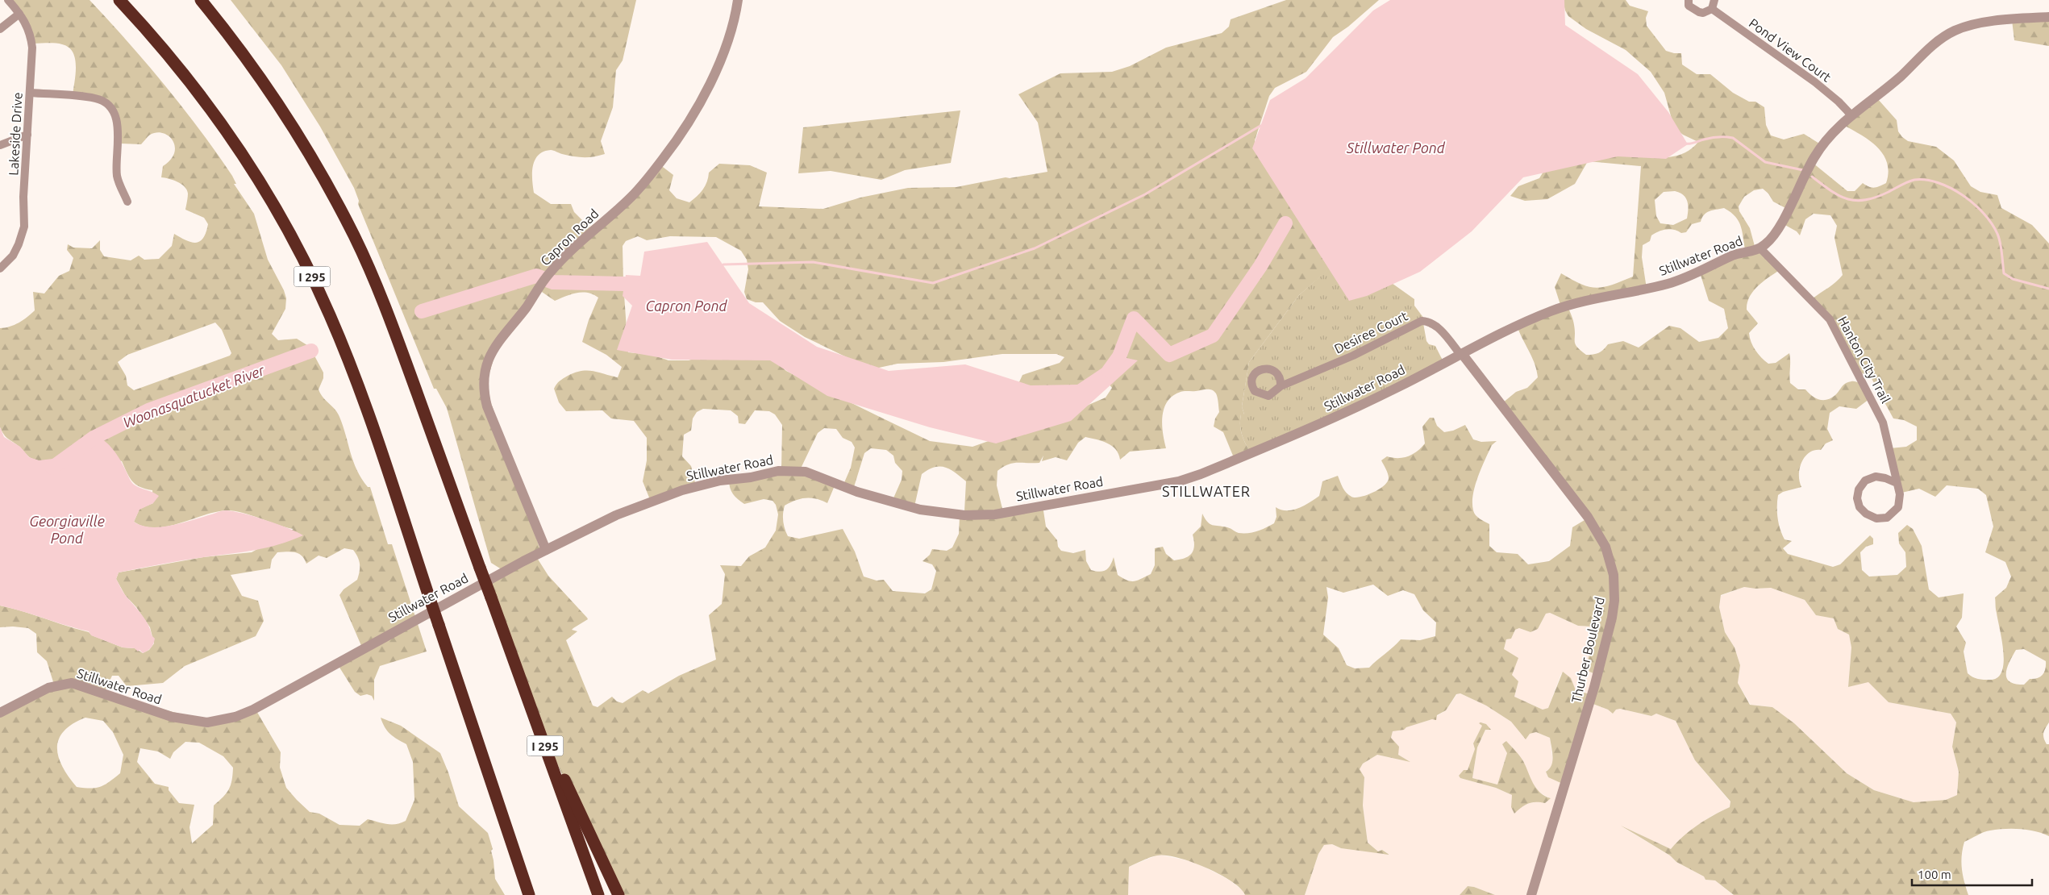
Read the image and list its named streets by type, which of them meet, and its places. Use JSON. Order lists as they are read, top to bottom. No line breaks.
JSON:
{"streets":{"highway":["I 295"],"street":["Pond View Court","Lakeside Drive","Capron Road","Stillwater Road","Desiree Court","Hanton City Trail","Thurber Boulevard"]},"crossings":[["Pond View Court","Stillwater Road"],["Capron Road","Stillwater Road"],["Stillwater Road","Desiree Court"],["Stillwater Road","Hanton City Trail"],["Stillwater Road","Thurber Boulevard"],["Desiree Court","Thurber Boulevard"]],"districts":["STILLWATER"],"water":["Stillwater Pond","Capron Pond","Woonasquatucket River","Georgiaville Pond"],"scale_bar":"100 m"}
